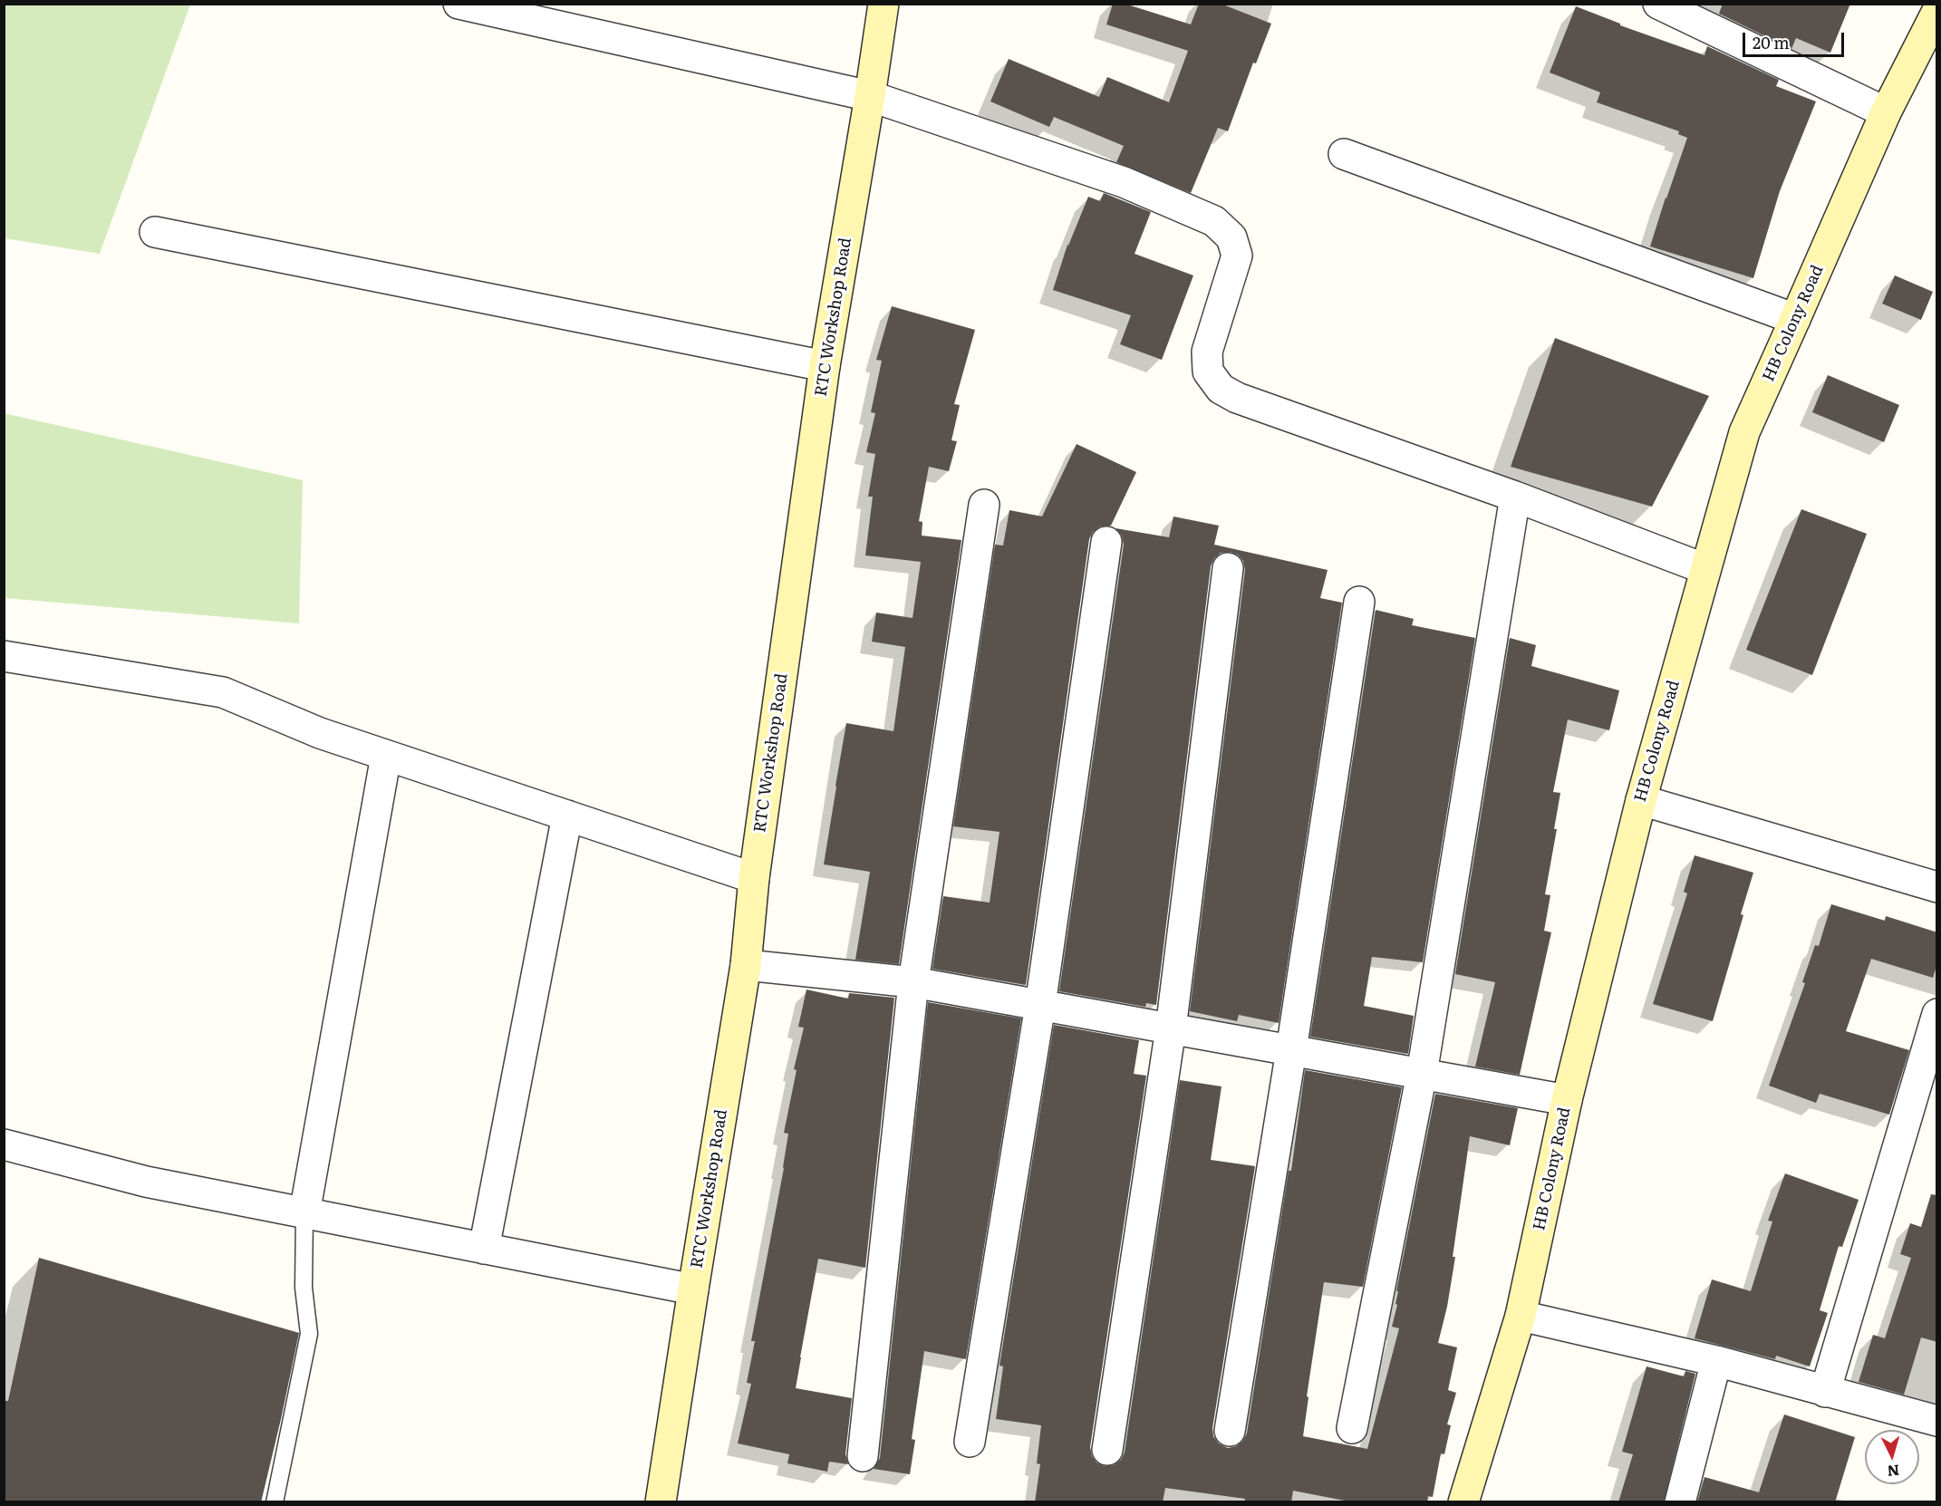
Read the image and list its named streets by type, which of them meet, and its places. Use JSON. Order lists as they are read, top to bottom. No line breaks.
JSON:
{"streets":{"street":["RTC Workshop Road","HB Colony Road"]},"scale_bar":"20 m","north":"bottom"}
